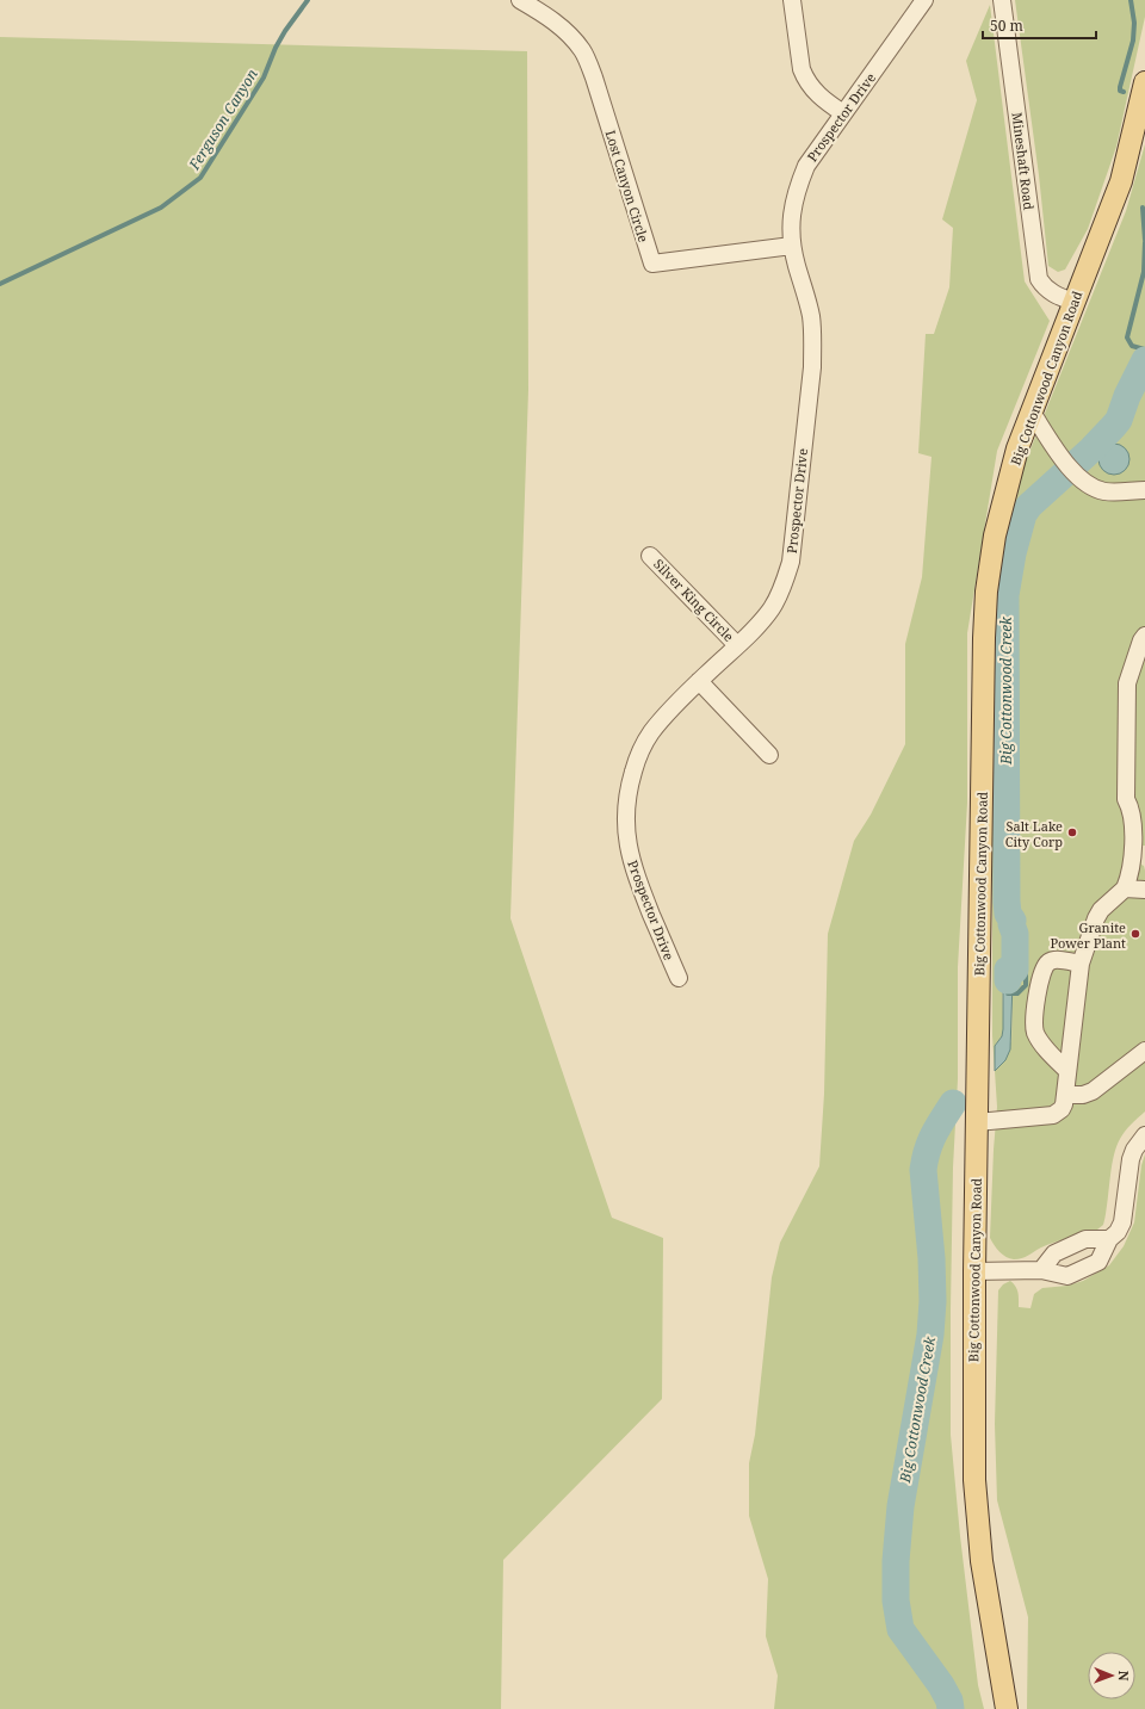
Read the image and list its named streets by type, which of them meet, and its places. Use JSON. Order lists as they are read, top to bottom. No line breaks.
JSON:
{"streets":{"main road":["Big Cottonwood Canyon Road"],"street":["Prospector Drive","Mineshaft Road","Lost Canyon Circle","Silver King Circle"]},"crossings":[["Prospector Drive","Lost Canyon Circle"],["Prospector Drive","Silver King Circle"],["Mineshaft Road","Big Cottonwood Canyon Road"]],"water":["Ferguson Canyon","Big Cottonwood Creek"],"places":["Salt Lake City Corp","Granite Power Plant"],"scale_bar":"50 m","north":"right"}
